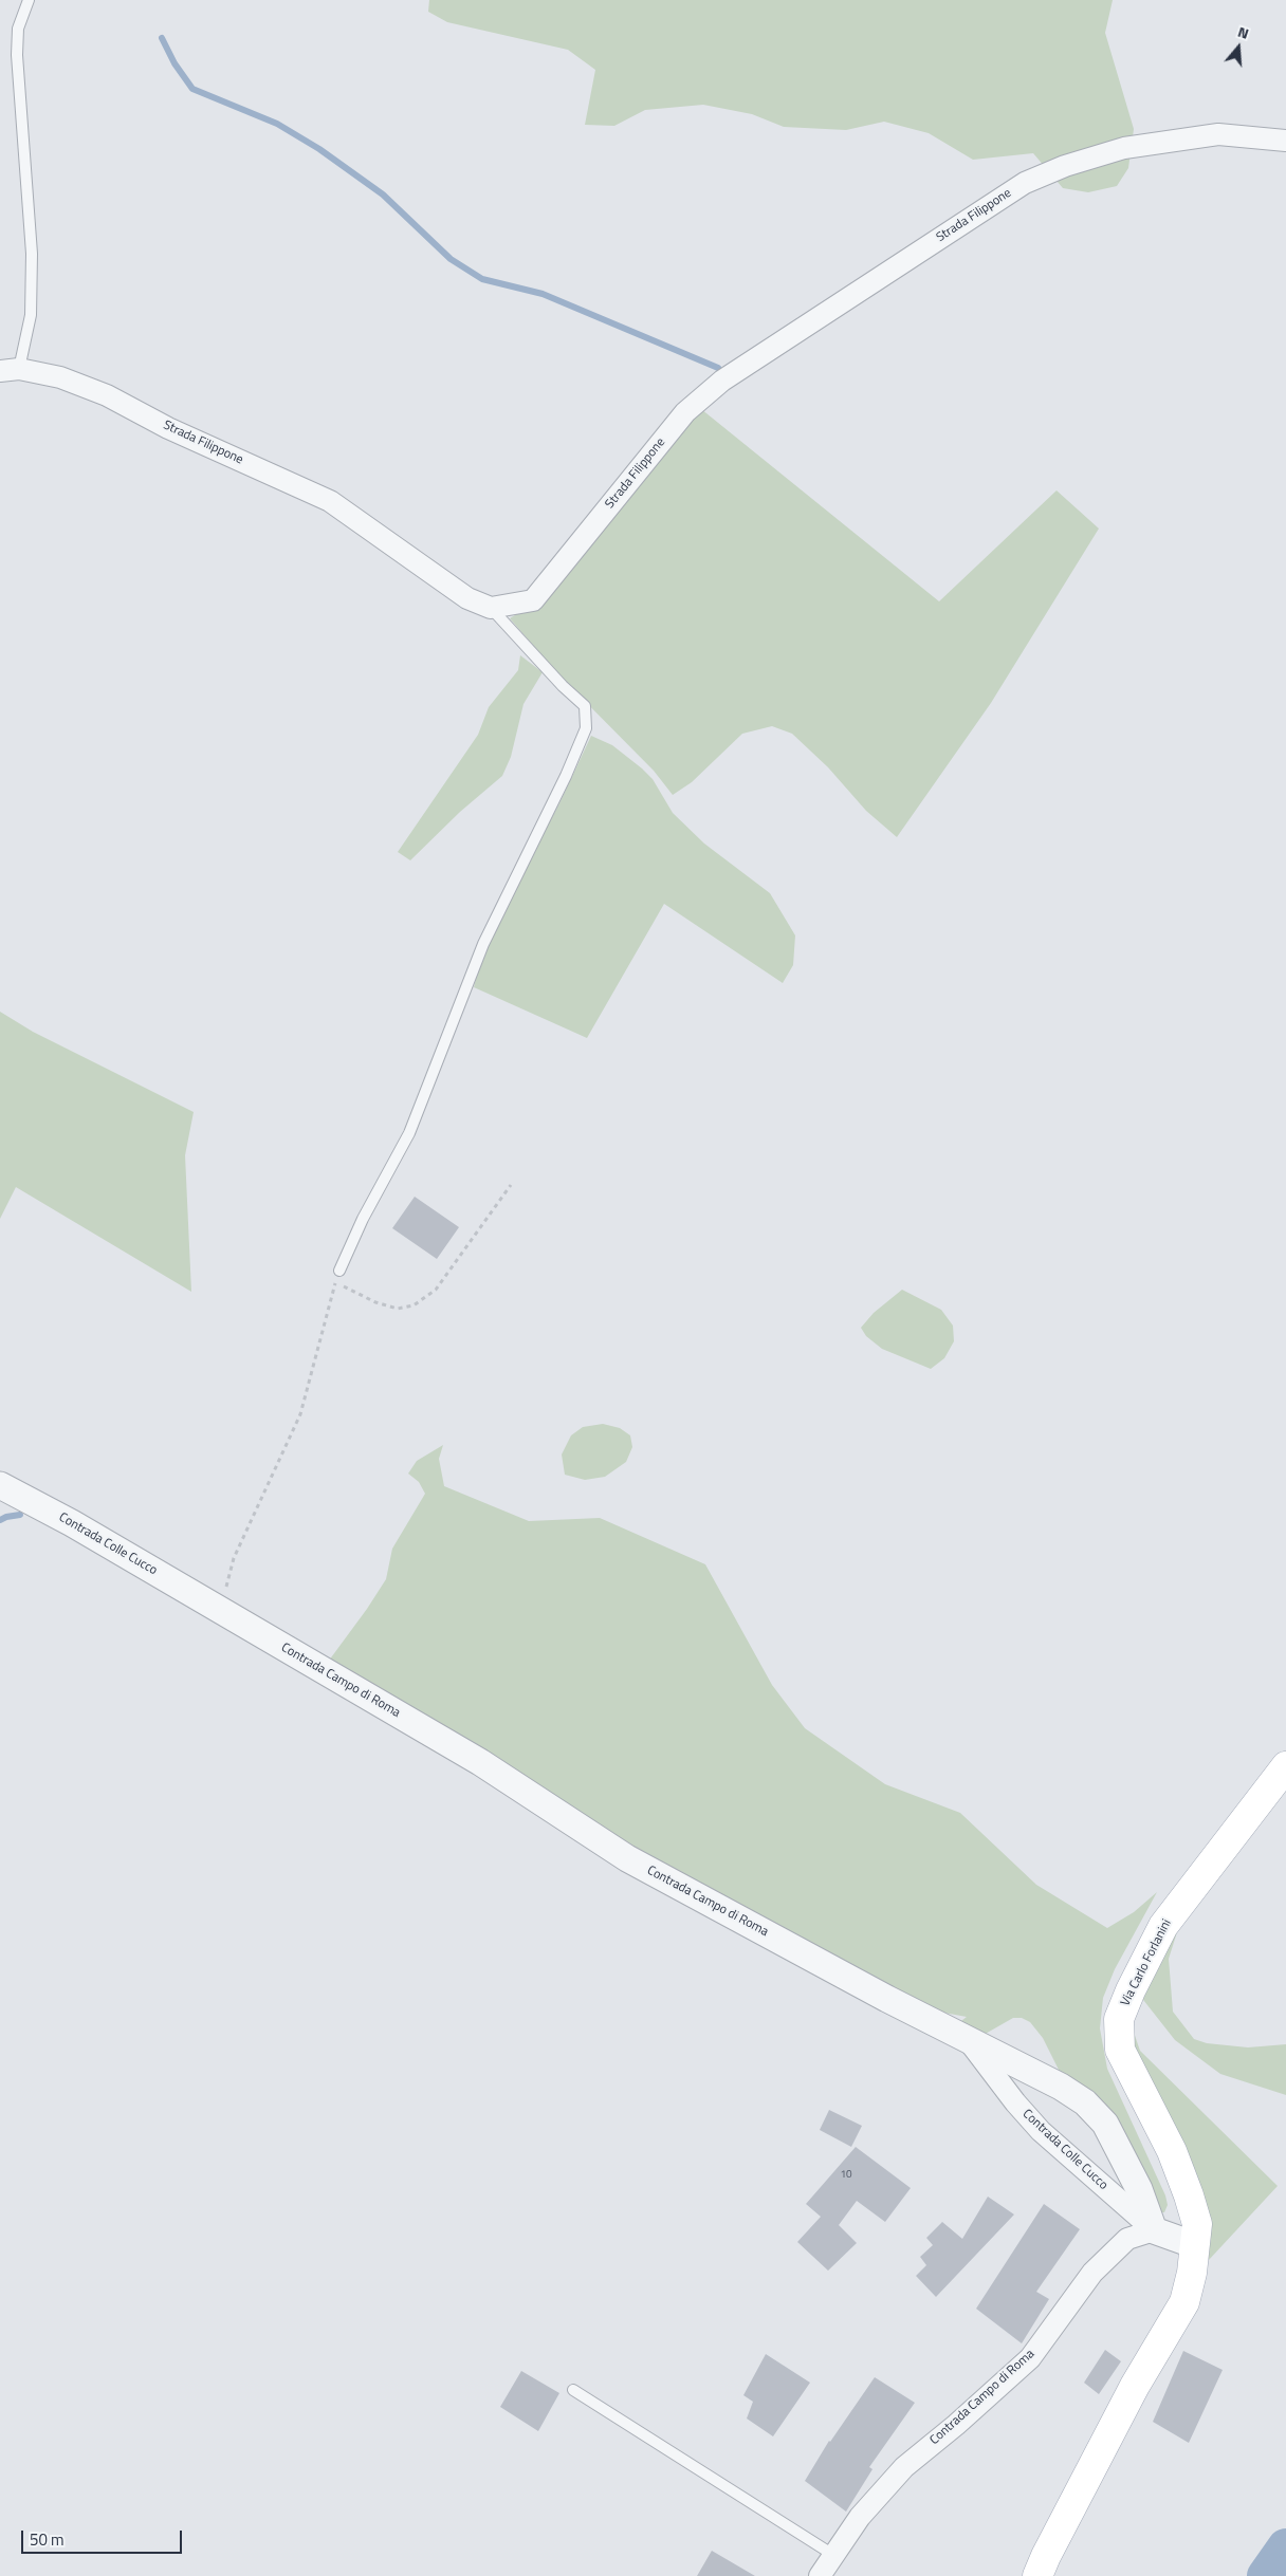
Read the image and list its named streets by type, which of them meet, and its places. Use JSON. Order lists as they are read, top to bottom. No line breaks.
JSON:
{"streets":{"main road":["Via Carlo Forlanini"],"street":["Strada Filippone","Contrada Colle Cucco","Contrada Campo di Roma"]},"crossings":[["Contrada Colle Cucco","Contrada Campo di Roma"]],"house_numbers":["10"],"scale_bar":"50 m","north":"top"}
